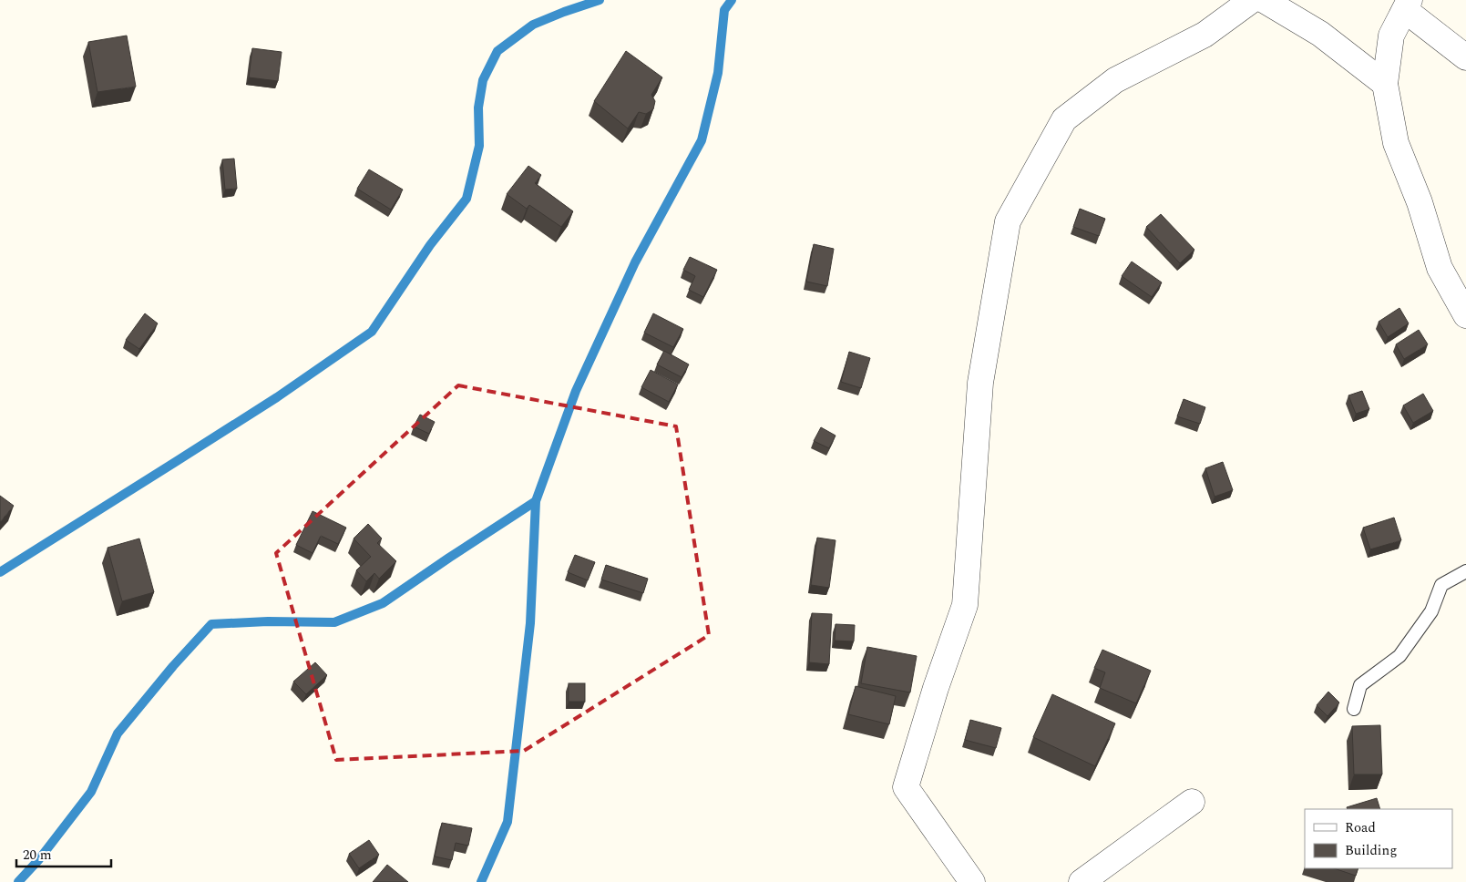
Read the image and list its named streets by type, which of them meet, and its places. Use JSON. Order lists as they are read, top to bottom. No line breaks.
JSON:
{"legend":["Road","Building"],"scale_bar":"20 m"}
